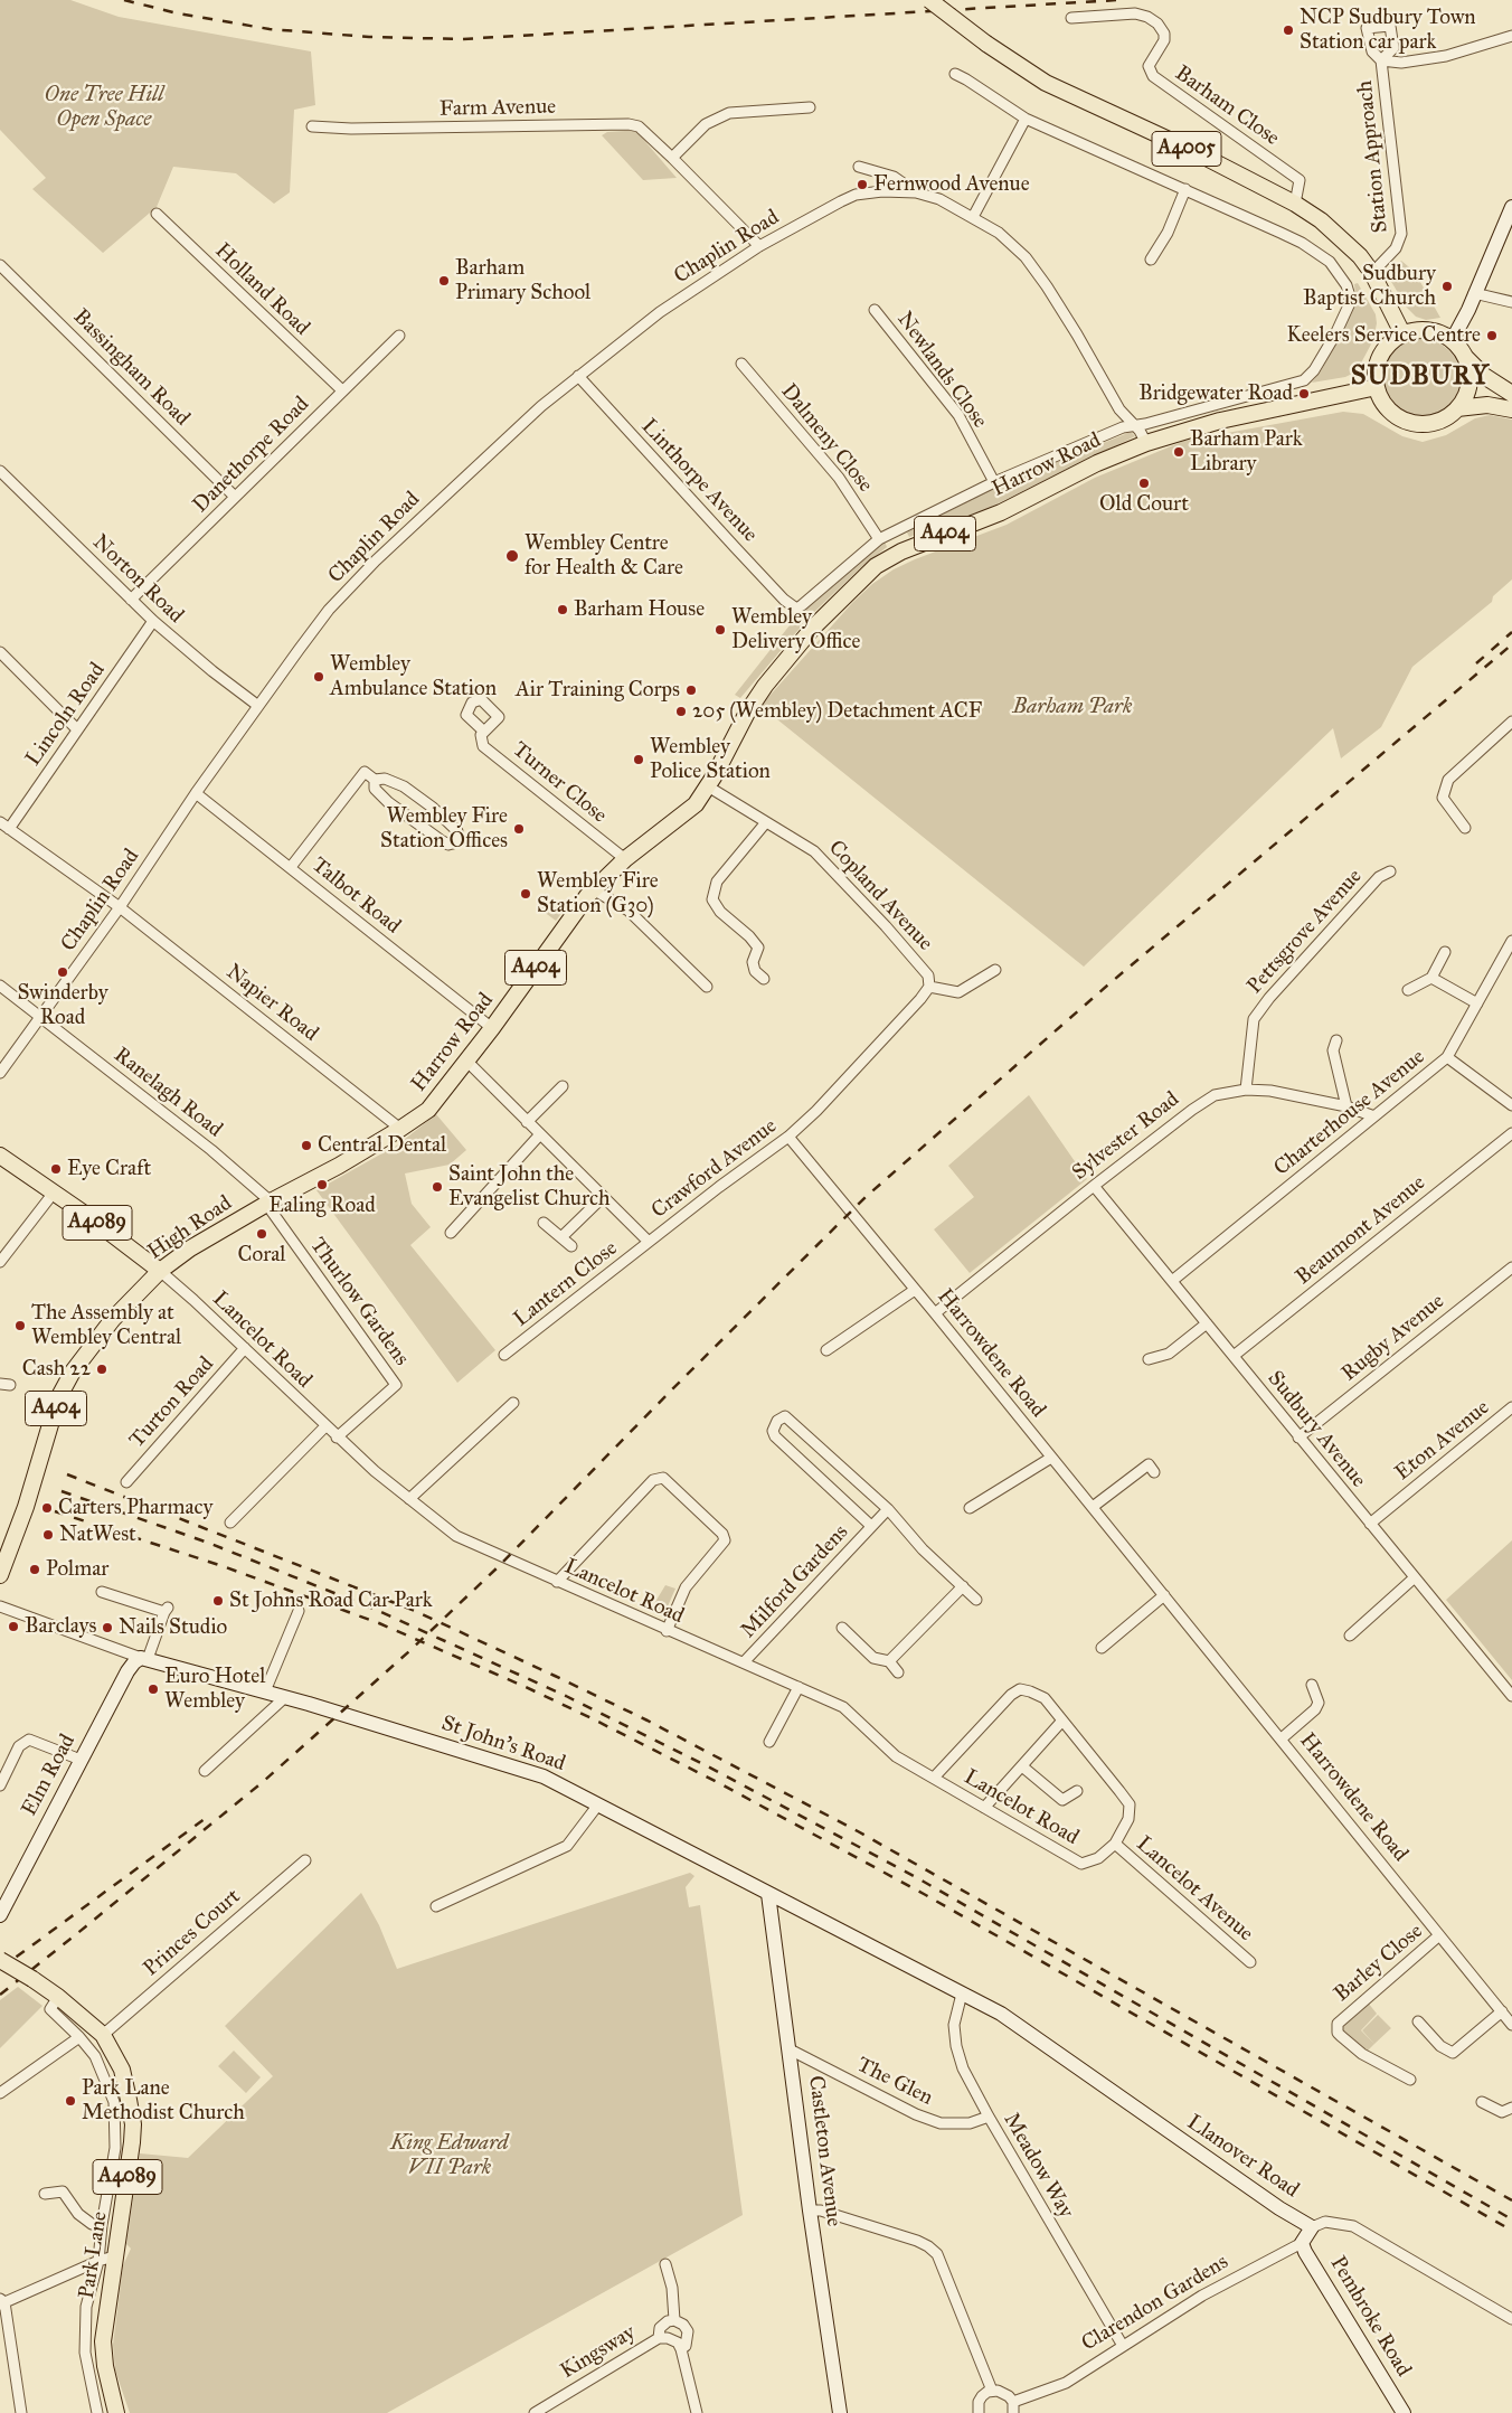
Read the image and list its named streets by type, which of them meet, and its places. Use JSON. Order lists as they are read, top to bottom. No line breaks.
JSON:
{"streets":{"main road":["A4005","Harrow Road","A404","A4089","High Road","Park Lane"],"street":["Barham Close","Farm Avenue","Station Approach","Chaplin Road","Holland Road","Bassingham Road","Newlands Close","Dalmeny Close","Danethorpe Road","Linthorpe Avenue","Norton Road","Lincoln Road","Turner Close","Talbot Road","Copland Avenue","Pettsgrove Avenue","Napier Road","Ranelagh Road","Charterhouse Avenue","Sylvester Road","Crawford Avenue","Beaumont Avenue","Lantern Close","Thurlow Gardens","Rugby Avenue","Lancelot Road","Harrowdene Road","Turton Road","Sudbury Avenue","Eton Avenue","Milford Gardens","St John's Road","Elm Road","Lancelot Avenue","Princes Court","Barley Close","The Glen","Castleton Avenue","Llanover Road","Meadow Way","Clarendon Gardens","Pembroke Road","Kingsway"]},"crossings":[["Barham Close","A4005"],["Farm Avenue","Chaplin Road"],["A4005","Station Approach"],["A4005","Harrow Road"],["Chaplin Road","Harrow Road"],["Chaplin Road","Linthorpe Avenue"],["Chaplin Road","Norton Road"],["Chaplin Road","Talbot Road"],["Chaplin Road","Napier Road"],["Chaplin Road","Ranelagh Road"],["Holland Road","Danethorpe Road"],["Bassingham Road","Danethorpe Road"],["Newlands Close","Harrow Road"],["Dalmeny Close","Harrow Road"],["Danethorpe Road","Norton Road"],["Harrow Road","Linthorpe Avenue"],["Harrow Road","Turner Close"],["Harrow Road","Talbot Road"],["Harrow Road","Copland Avenue"],["Harrow Road","Napier Road"],["Harrow Road","Crawford Avenue"],["Harrow Road","High Road"],["Norton Road","Lincoln Road"],["Lincoln Road","Napier Road"],["Copland Avenue","Crawford Avenue"],["Pettsgrove Avenue","Sylvester Road"],["Napier Road","High Road"],["Ranelagh Road","High Road"],["Ranelagh Road","Thurlow Gardens"],["Charterhouse Avenue","Sylvester Road"],["Charterhouse Avenue","Sudbury Avenue"],["Sylvester Road","Harrowdene Road"],["Sylvester Road","Sudbury Avenue"],["Crawford Avenue","Lantern Close"],["Crawford Avenue","Harrowdene Road"],["A4089","High Road"],["A4089","Lancelot Road"],["High Road","Thurlow Gardens"],["High Road","Lancelot Road"],["Beaumont Avenue","Sudbury Avenue"],["Thurlow Gardens","Lancelot Road"],["Rugby Avenue","Sudbury Avenue"],["Lancelot Road","Turton Road"],["Lancelot Road","Milford Gardens"],["Lancelot Road","Lancelot Avenue"],["Harrowdene Road","Barley Close"],["Sudbury Avenue","Eton Avenue"],["St John's Road","Elm Road"],["St John's Road","Castleton Avenue"],["St John's Road","Llanover Road"],["St John's Road","Meadow Way"],["Princes Court","Park Lane"],["The Glen","Castleton Avenue"],["The Glen","Meadow Way"],["Llanover Road","Meadow Way"],["Llanover Road","Clarendon Gardens"],["Meadow Way","Clarendon Gardens"],["Clarendon Gardens","Pembroke Road"]],"districts":["SUDBURY"],"parks":["One Tree Hill Open Space","Barham Park","King Edward VII Park"],"places":["NCP Sudbury Town Station car park","Fernwood Avenue","Barham Primary School","Sudbury Baptist Church","Keelers Service Centre","Bridgewater Road","Barham Park Library","Old Court","Wembley Centre for Health & Care","Barham House","Wembley Delivery Office","Wembley Ambulance Station","Air Training Corps","205 (Wembley) Detachment ACF","Wembley Police Station","Wembley Fire Station Offices","Wembley Fire Station (G30)","Swinderby Road","Central Dental","Eye Craft","Ealing Road","Saint John the Evangelist Church","Coral","The Assembly at Wembley Central","Cash 22","Carters Pharmacy","NatWest","Polmar","St Johns Road Car Park","Barclays","Nails Studio","Euro Hotel Wembley","Park Lane Methodist Church"]}
